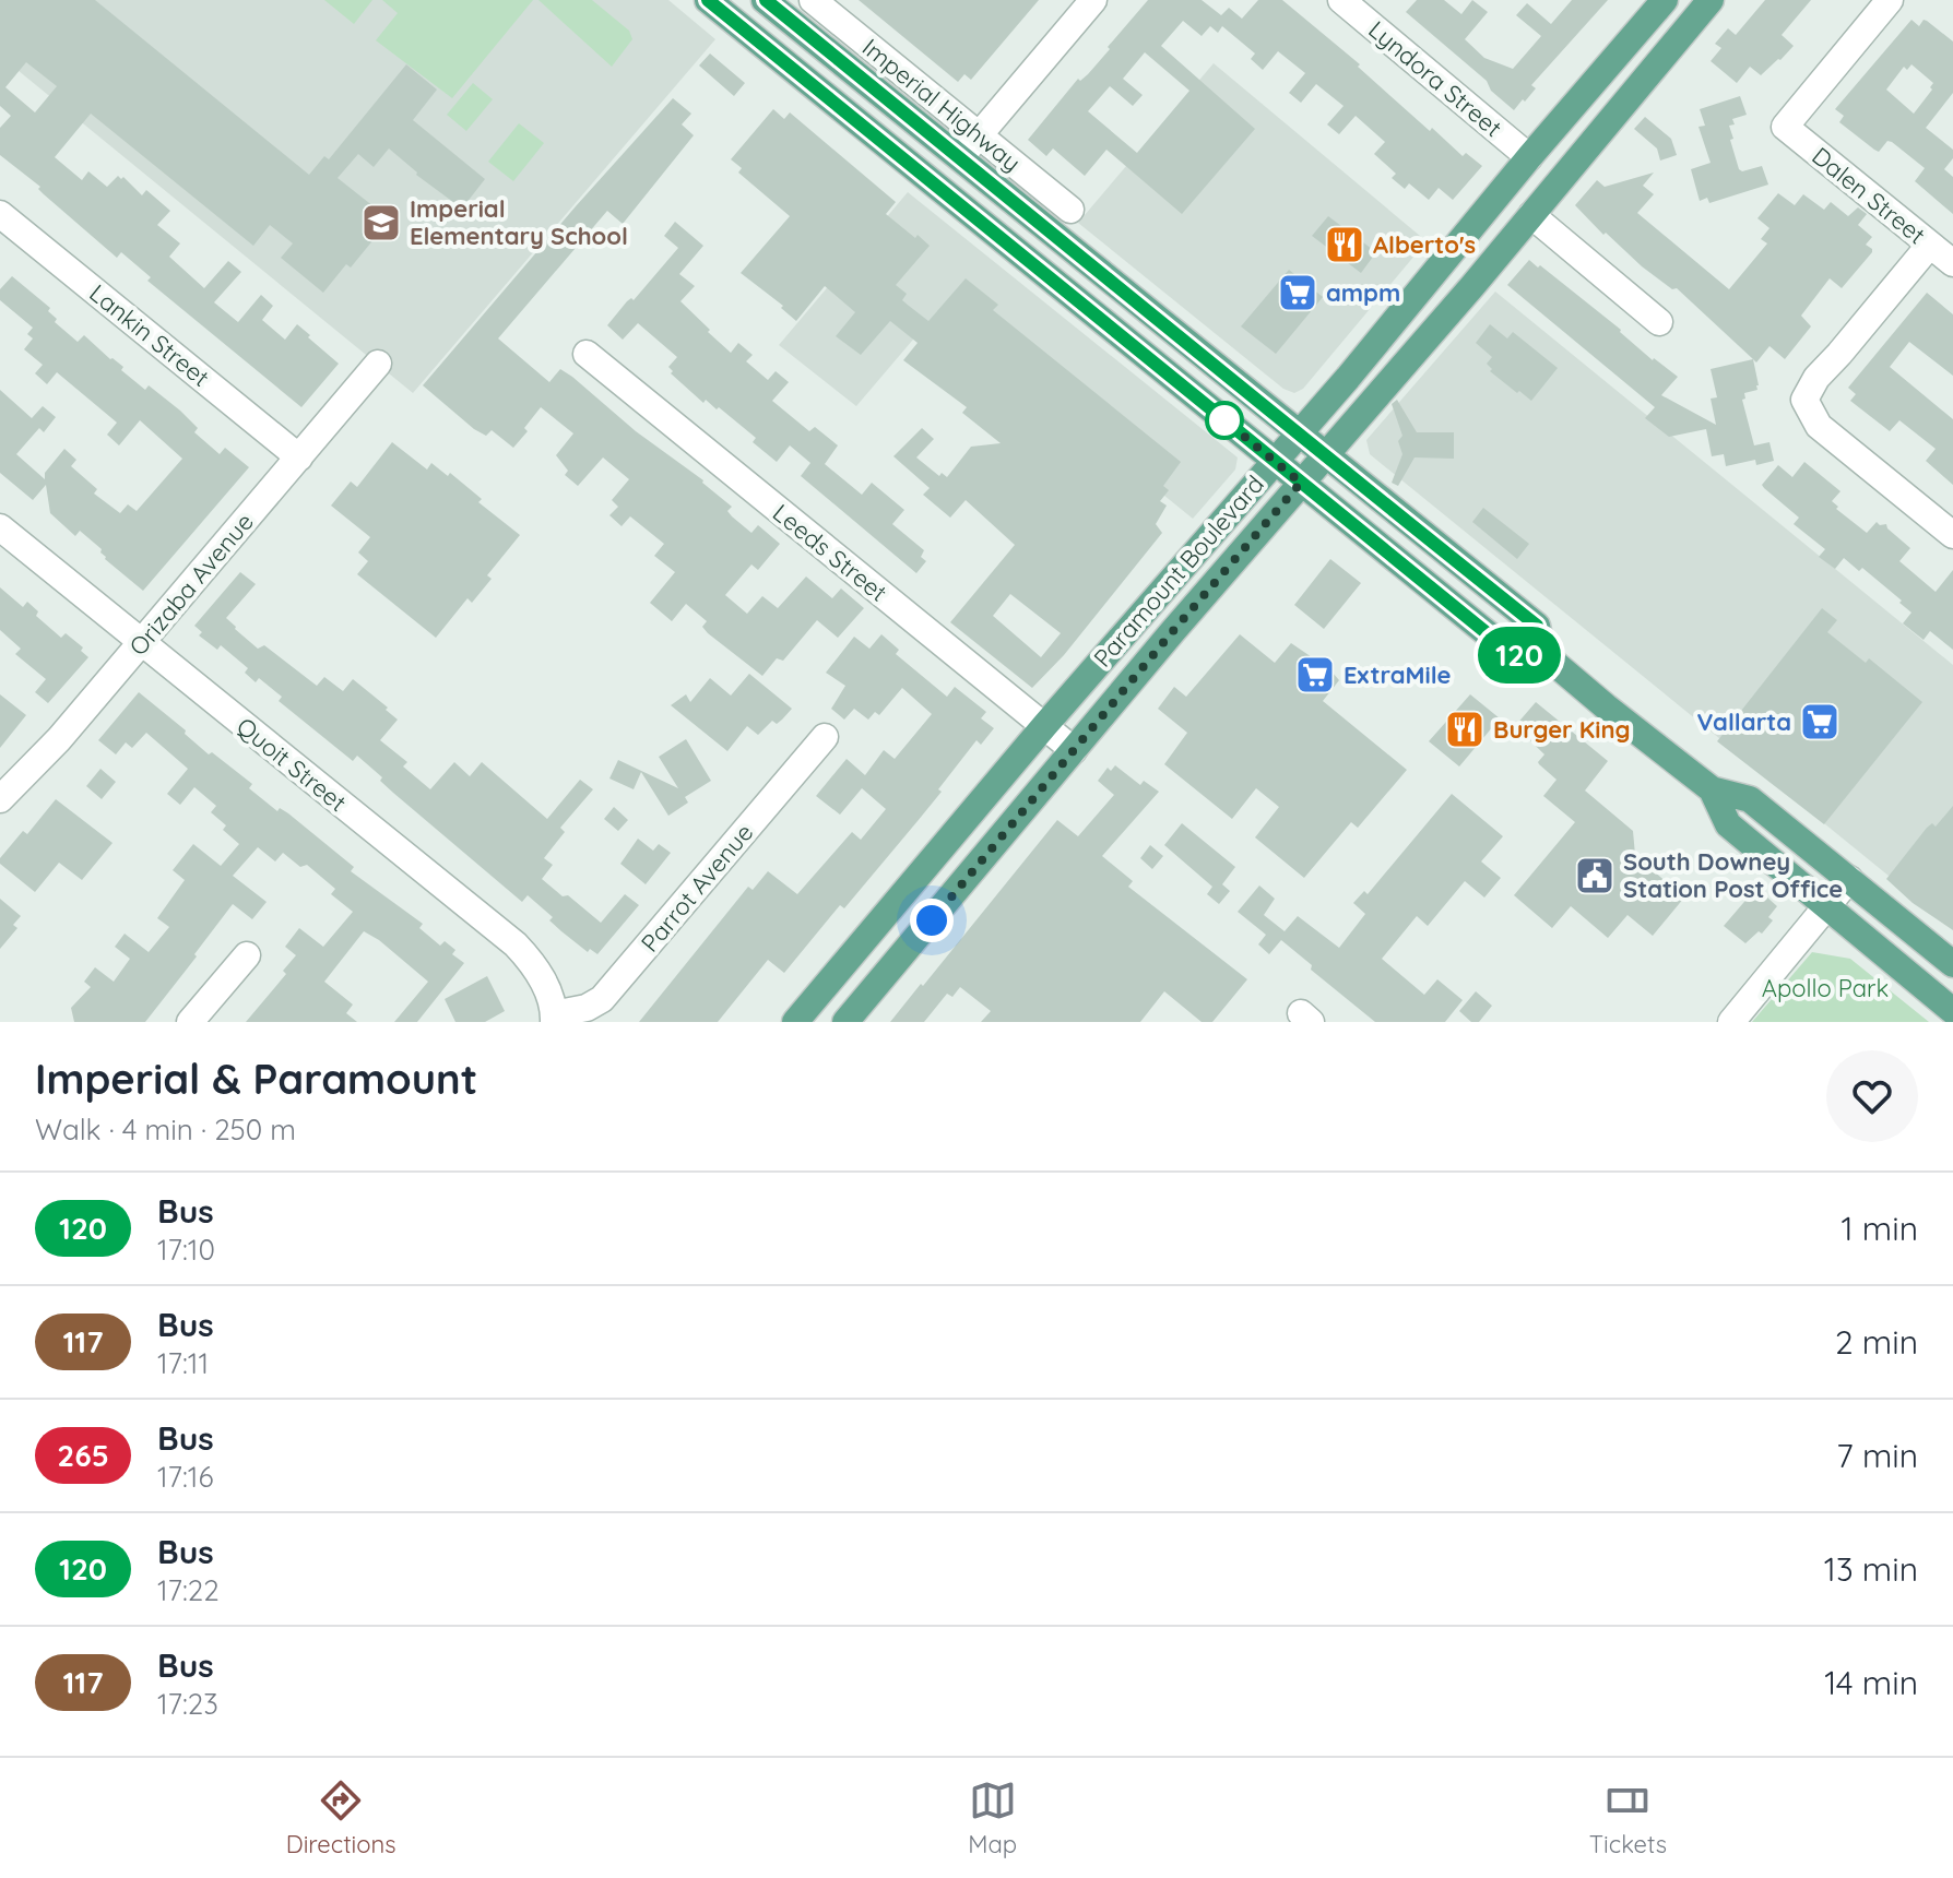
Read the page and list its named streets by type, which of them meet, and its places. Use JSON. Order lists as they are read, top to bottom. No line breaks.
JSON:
{"streets":{"main road":["Imperial Highway","Paramount Boulevard"],"street":["Lyndora Street","Dalen Street","Lankin Street","Leeds Street","Orizaba Avenue","Quoit Street","Parrot Avenue"]},"crossings":[["Lyndora Street","Paramount Boulevard"],["Imperial Highway","Paramount Boulevard"],["Lankin Street","Orizaba Avenue"],["Leeds Street","Paramount Boulevard"],["Orizaba Avenue","Quoit Street"],["Quoit Street","Parrot Avenue"]],"parks":["Apollo Park"],"places":{"school or university":["Imperial Elementary School"],"restaurant":["Alberto's","Burger King"],"supermarket":["ampm","ExtraMile","Vallarta"],"public building":["South Downey Station Post Office"]},"lines":["bus line 120"],"page":{"on_map":"120","heading":["Imperial & Paramount","Walk · 4 min · 250 m"],"list":[{"mark":"120","name":"Bus","note":"17:10","value":"1 min"},{"mark":"117","name":"Bus","note":"17:11","value":"2 min"},{"mark":"265","name":"Bus","note":"17:16","value":"7 min"},{"mark":"120","name":"Bus","note":"17:22","value":"13 min"},{"mark":"117","name":"Bus","note":"17:23","value":"14 min"}],"tabs":["Directions","Map","Tickets"]}}
